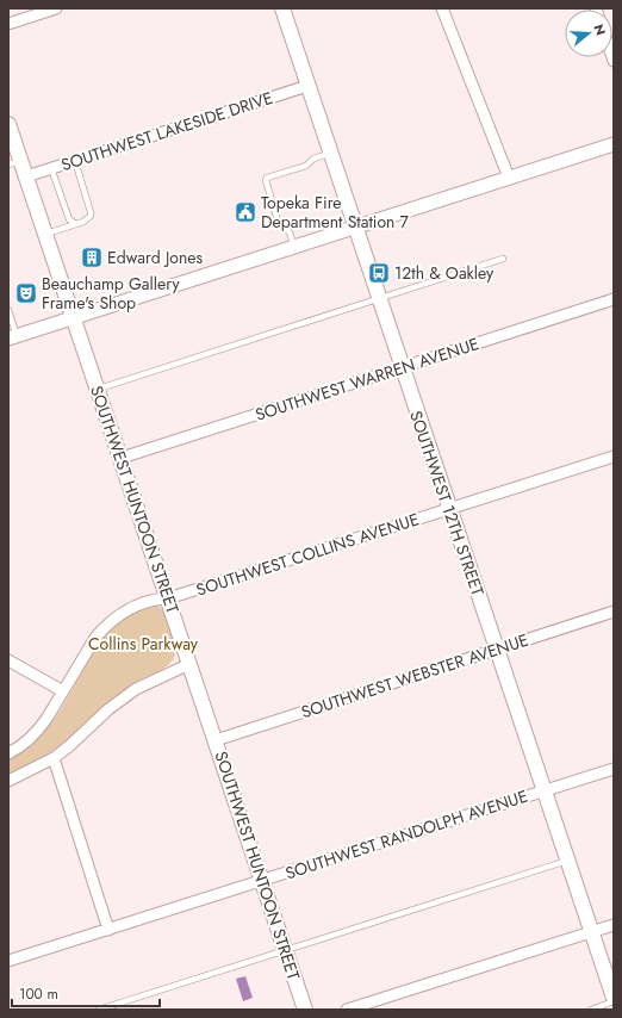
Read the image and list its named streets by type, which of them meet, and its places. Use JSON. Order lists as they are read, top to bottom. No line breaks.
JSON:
{"streets":{"main road":["SOUTHWEST HUNTOON STREET","SOUTHWEST 12TH STREET"],"street":["SOUTHWEST LAKESIDE DRIVE","SOUTHWEST WARREN AVENUE","SOUTHWEST COLLINS AVENUE","SOUTHWEST WEBSTER AVENUE","SOUTHWEST RANDOLPH AVENUE"]},"crossings":[["SOUTHWEST LAKESIDE DRIVE","SOUTHWEST HUNTOON STREET"],["SOUTHWEST LAKESIDE DRIVE","SOUTHWEST 12TH STREET"],["SOUTHWEST WARREN AVENUE","SOUTHWEST HUNTOON STREET"],["SOUTHWEST WARREN AVENUE","SOUTHWEST 12TH STREET"],["SOUTHWEST HUNTOON STREET","SOUTHWEST COLLINS AVENUE"],["SOUTHWEST HUNTOON STREET","SOUTHWEST WEBSTER AVENUE"],["SOUTHWEST HUNTOON STREET","SOUTHWEST RANDOLPH AVENUE"],["SOUTHWEST 12TH STREET","SOUTHWEST COLLINS AVENUE"],["SOUTHWEST 12TH STREET","SOUTHWEST WEBSTER AVENUE"],["SOUTHWEST 12TH STREET","SOUTHWEST RANDOLPH AVENUE"]],"parks":["Collins Parkway"],"places":{"public building":["Topeka Fire Department Station 7"],"building":["Edward Jones"],"bus stop":["12th & Oakley"],"theatre":["Beauchamp Gallery Frame's Shop"]},"scale_bar":"100 m","north":"right"}
